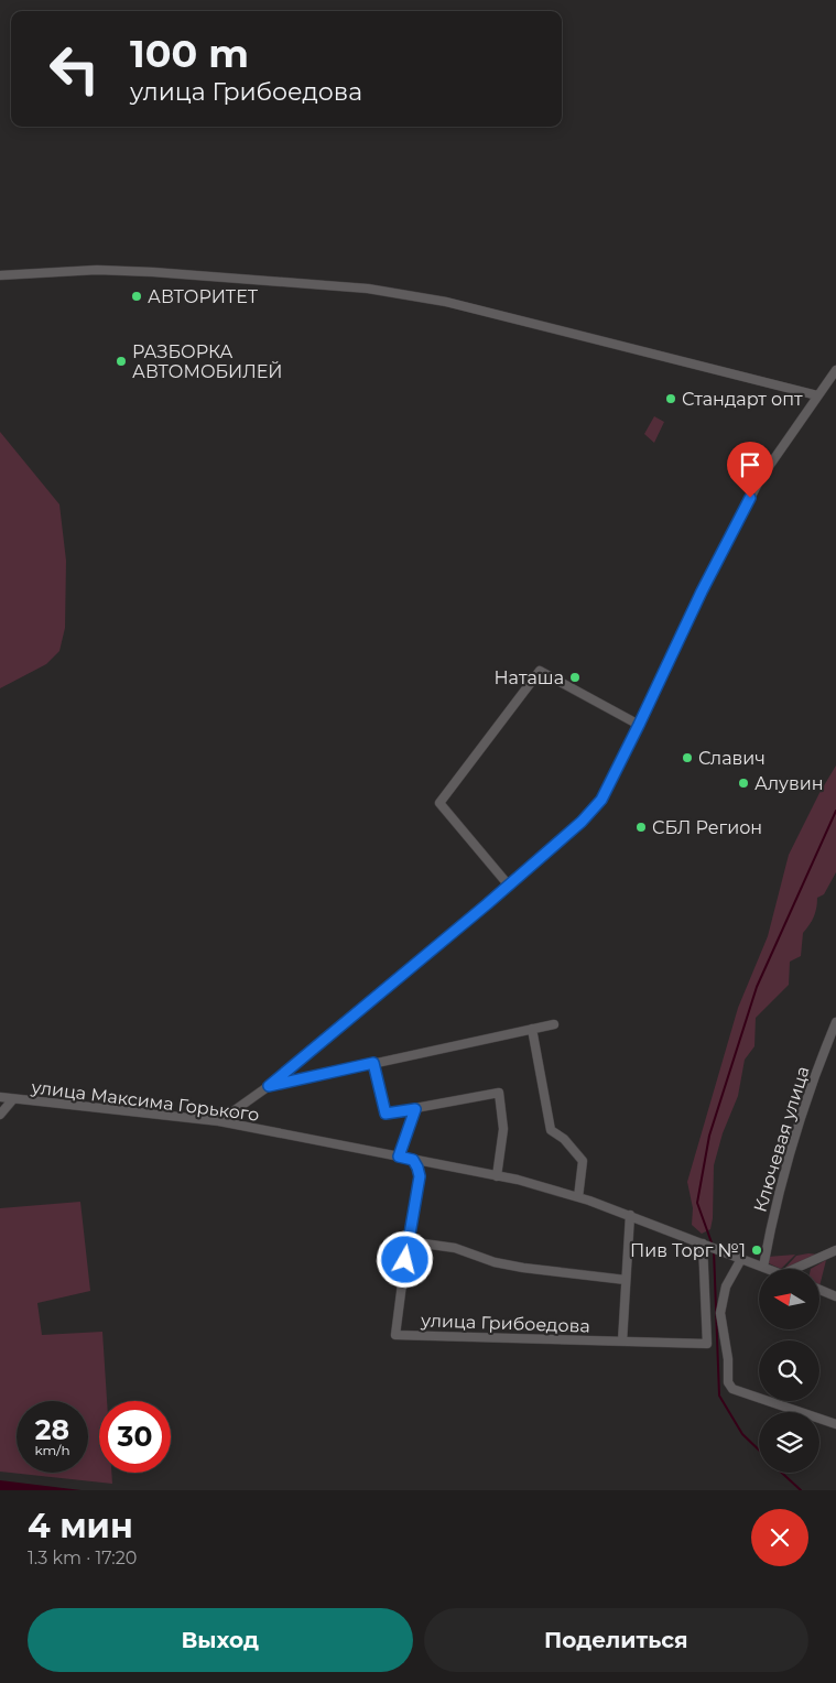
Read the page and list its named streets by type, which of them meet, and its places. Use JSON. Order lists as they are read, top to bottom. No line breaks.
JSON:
{"streets":{"street":["улица Максима Горького","Ключевая улица","улица Грибоедова"]},"crossings":[["улица Максима Горького","Ключевая улица"],["улица Максима Горького","улица Грибоедова"]],"places":["АВТОРИТЕТ","РАЗБОРКА АВТОМОБИЛЕЙ","Стандарт опт","Наташа","Славич","Алувин","СБЛ Регион","Пив Торг №1"],"north":"left","page":{"turn":["100 m","улица Грибоедова"],"speed":"28 km/h","limit":"30","heading":["4 мин","1.3 km · 17:20"],"buttons":["Выход","Поделиться"]}}
